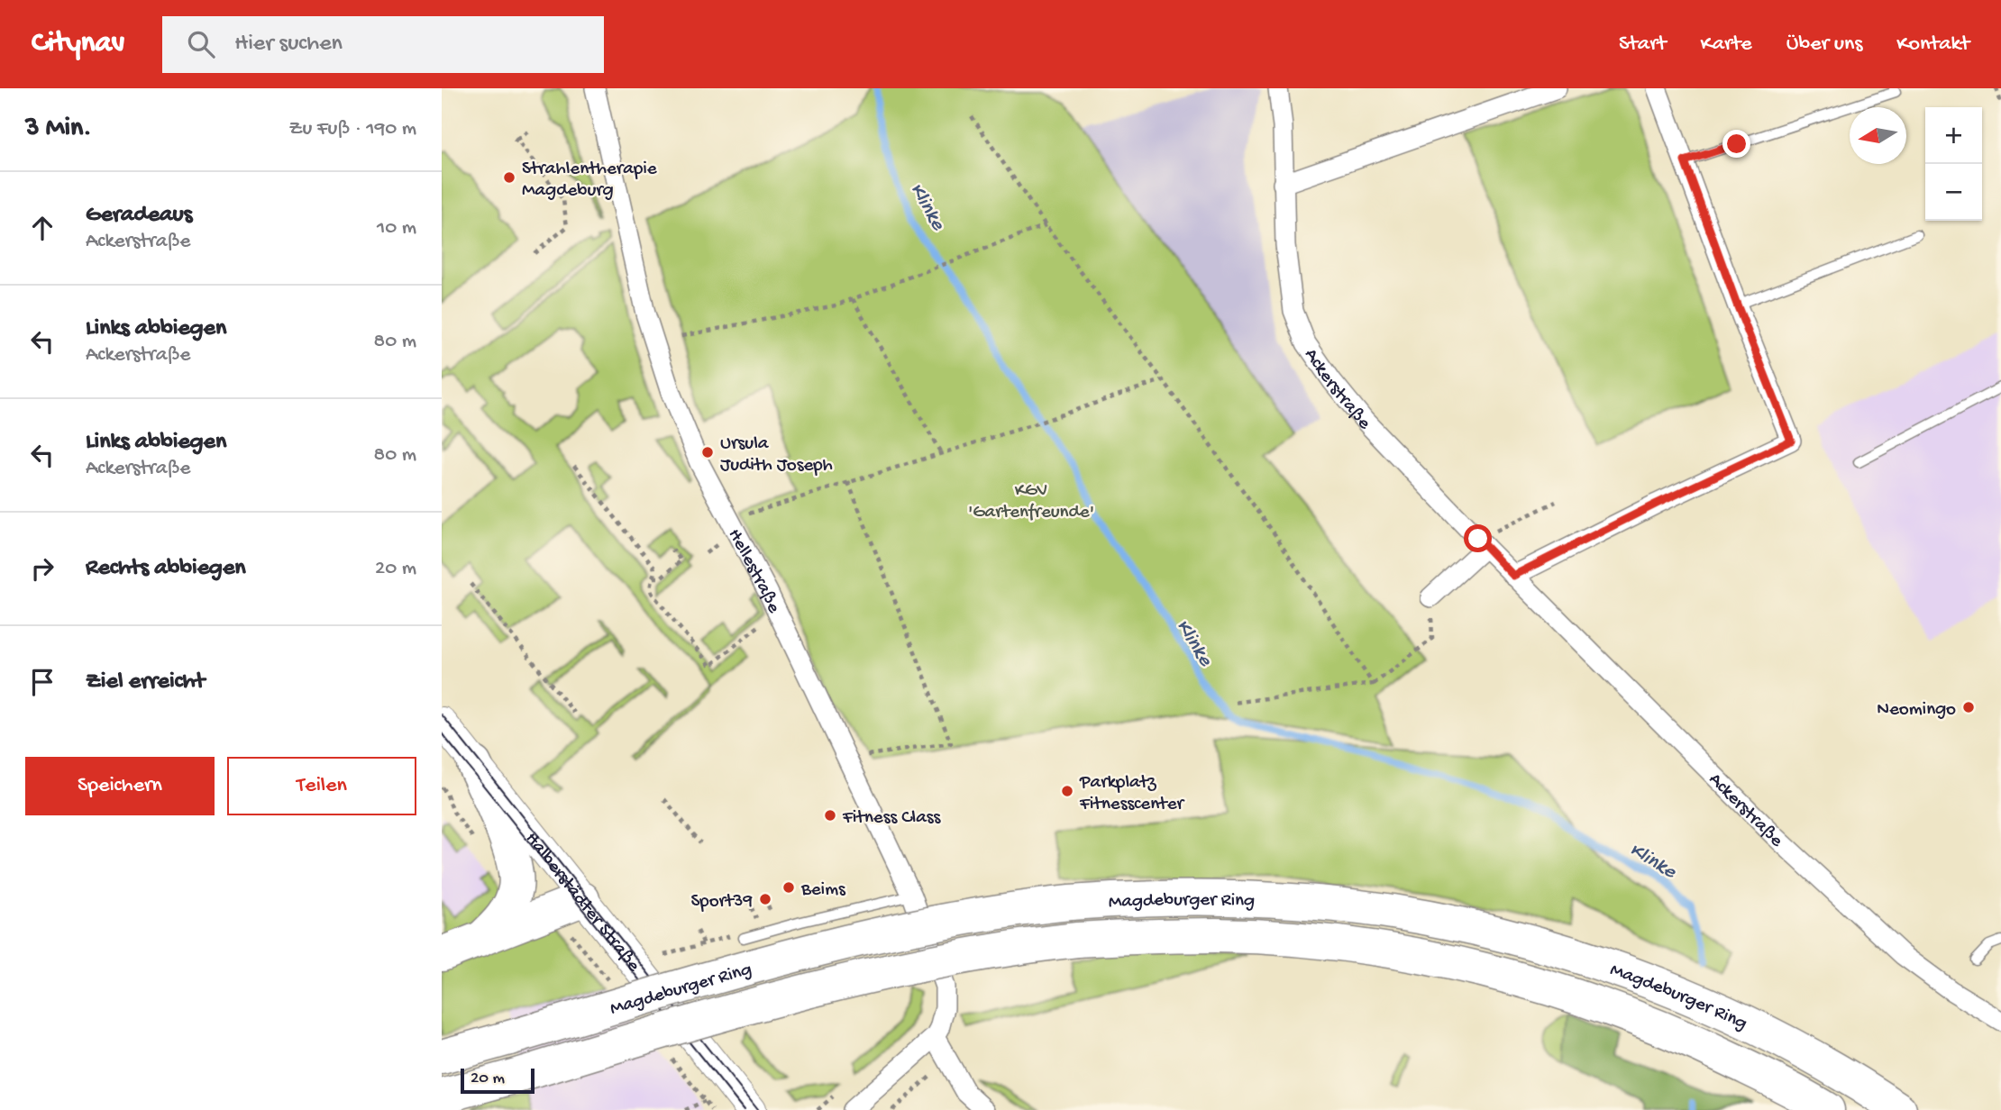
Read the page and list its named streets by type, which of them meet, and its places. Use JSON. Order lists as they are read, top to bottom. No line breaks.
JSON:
{"streets":{"highway":["Magdeburger Ring"],"main road":["Halberstädter Straße"],"street":["Ackerstraße","Hellestraße"]},"water":["Klinke"],"parks":["KGV 'Gartenfreunde'"],"places":["Strahlentherapie Magdeburg","Ursula Judith Joseph","Neomingo","Parkplatz Fitnesscenter","Fitness Class","Beims","Sport39"],"scale_bar":"20 m","north":"left","page":{"header":"Citynav","search":"Hier suchen","nav":["Start","Karte","Über uns","Kontakt"],"heading":["3 Min.","Zu Fuß · 190 m"],"map_buttons":["+","−"],"list":[["Geradeaus","Ackerstraße","10 m"],["Links abbiegen","Ackerstraße","80 m"],["Links abbiegen","Ackerstraße","80 m"],["Rechts abbiegen","20 m"],"Ziel erreicht"],"buttons":["Speichern","Teilen"],"scale":"20 m"}}
